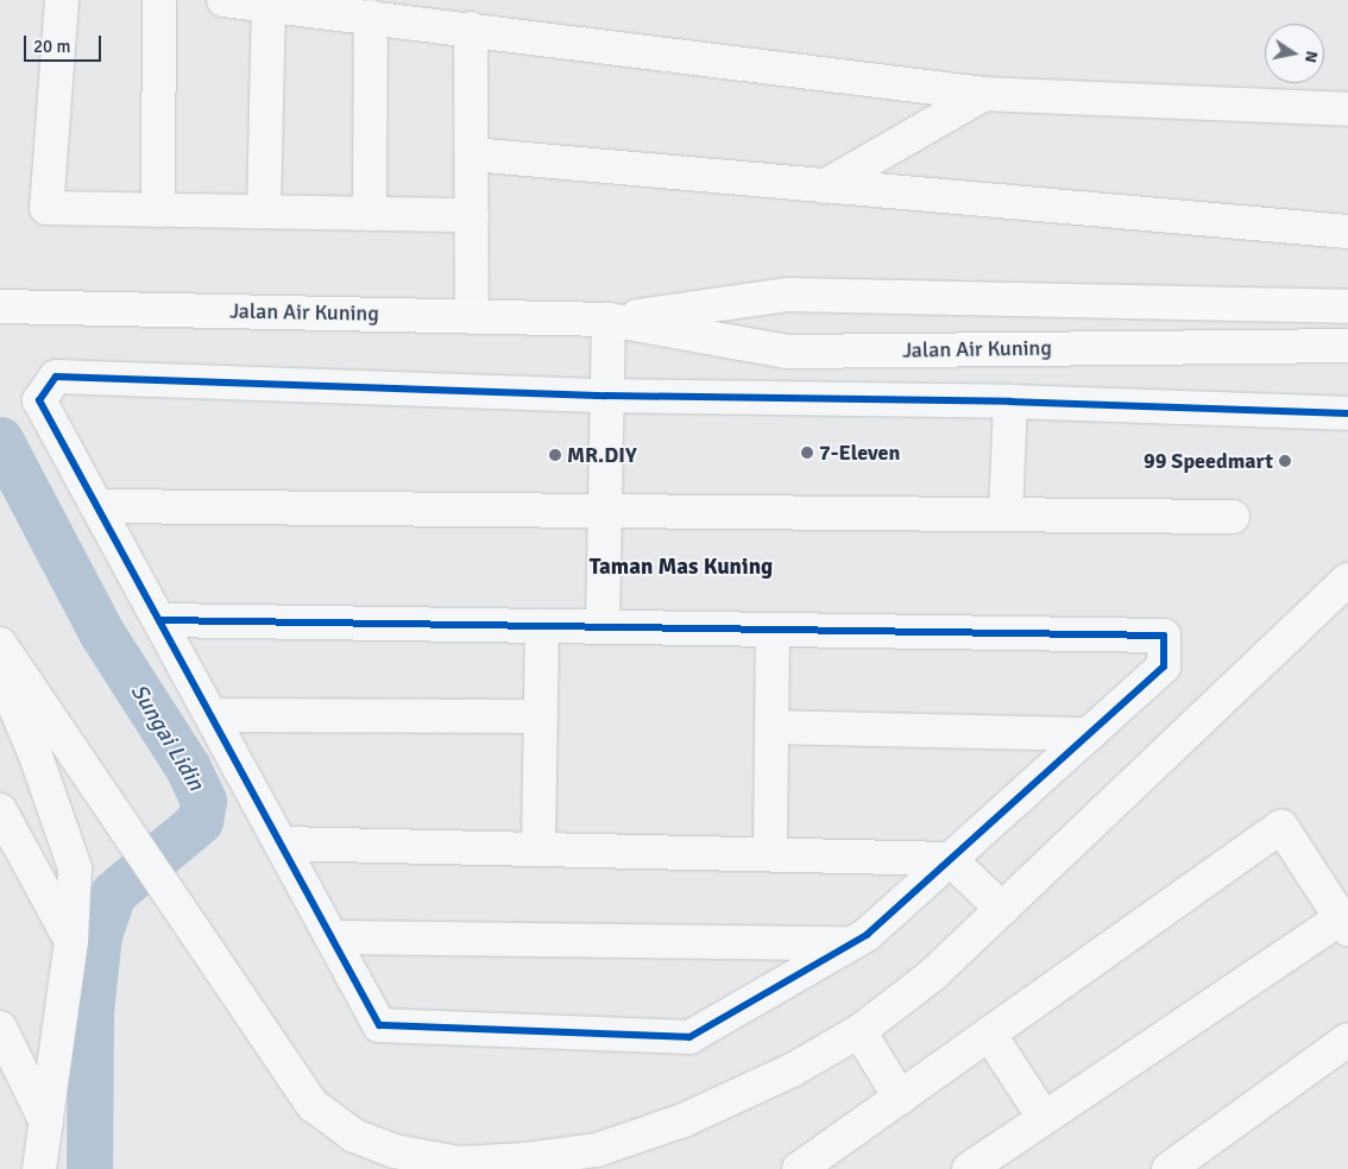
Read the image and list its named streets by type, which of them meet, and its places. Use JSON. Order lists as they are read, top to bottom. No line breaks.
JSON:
{"streets":{"main road":["Jalan Air Kuning"]},"districts":["Taman Mas Kuning"],"water":["Sungai Lidin"],"places":["7-Eleven","MR.DIY","99 Speedmart"],"scale_bar":"20 m","north":"right"}
